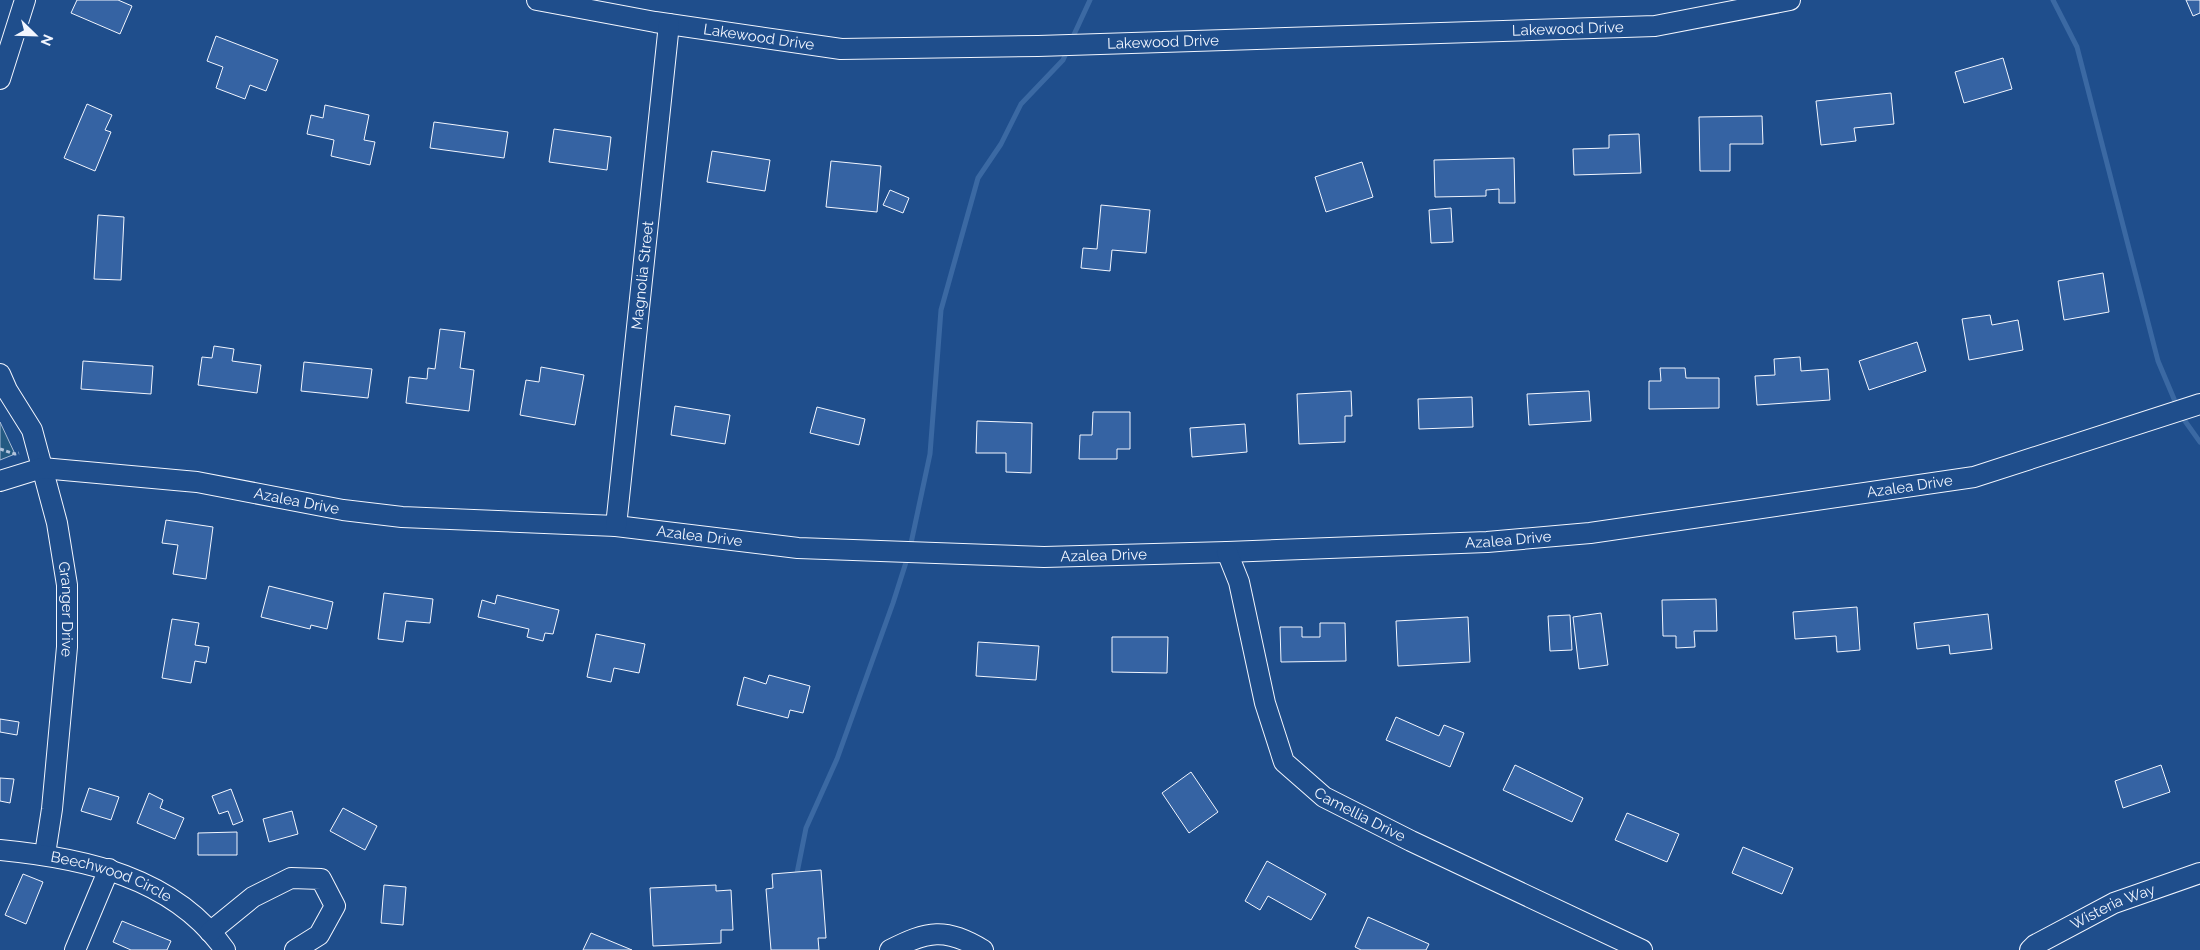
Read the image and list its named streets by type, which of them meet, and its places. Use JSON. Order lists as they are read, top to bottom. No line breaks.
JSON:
{"streets":{"street":["Lakewood Drive","Magnolia Street","Azalea Drive","Granger Drive","Camellia Drive","Beechwood Circle","Wisteria Way"]},"crossings":[["Lakewood Drive","Magnolia Street"],["Magnolia Street","Azalea Drive"],["Azalea Drive","Granger Drive"],["Azalea Drive","Camellia Drive"],["Granger Drive","Beechwood Circle"]],"north":"bottom right"}
